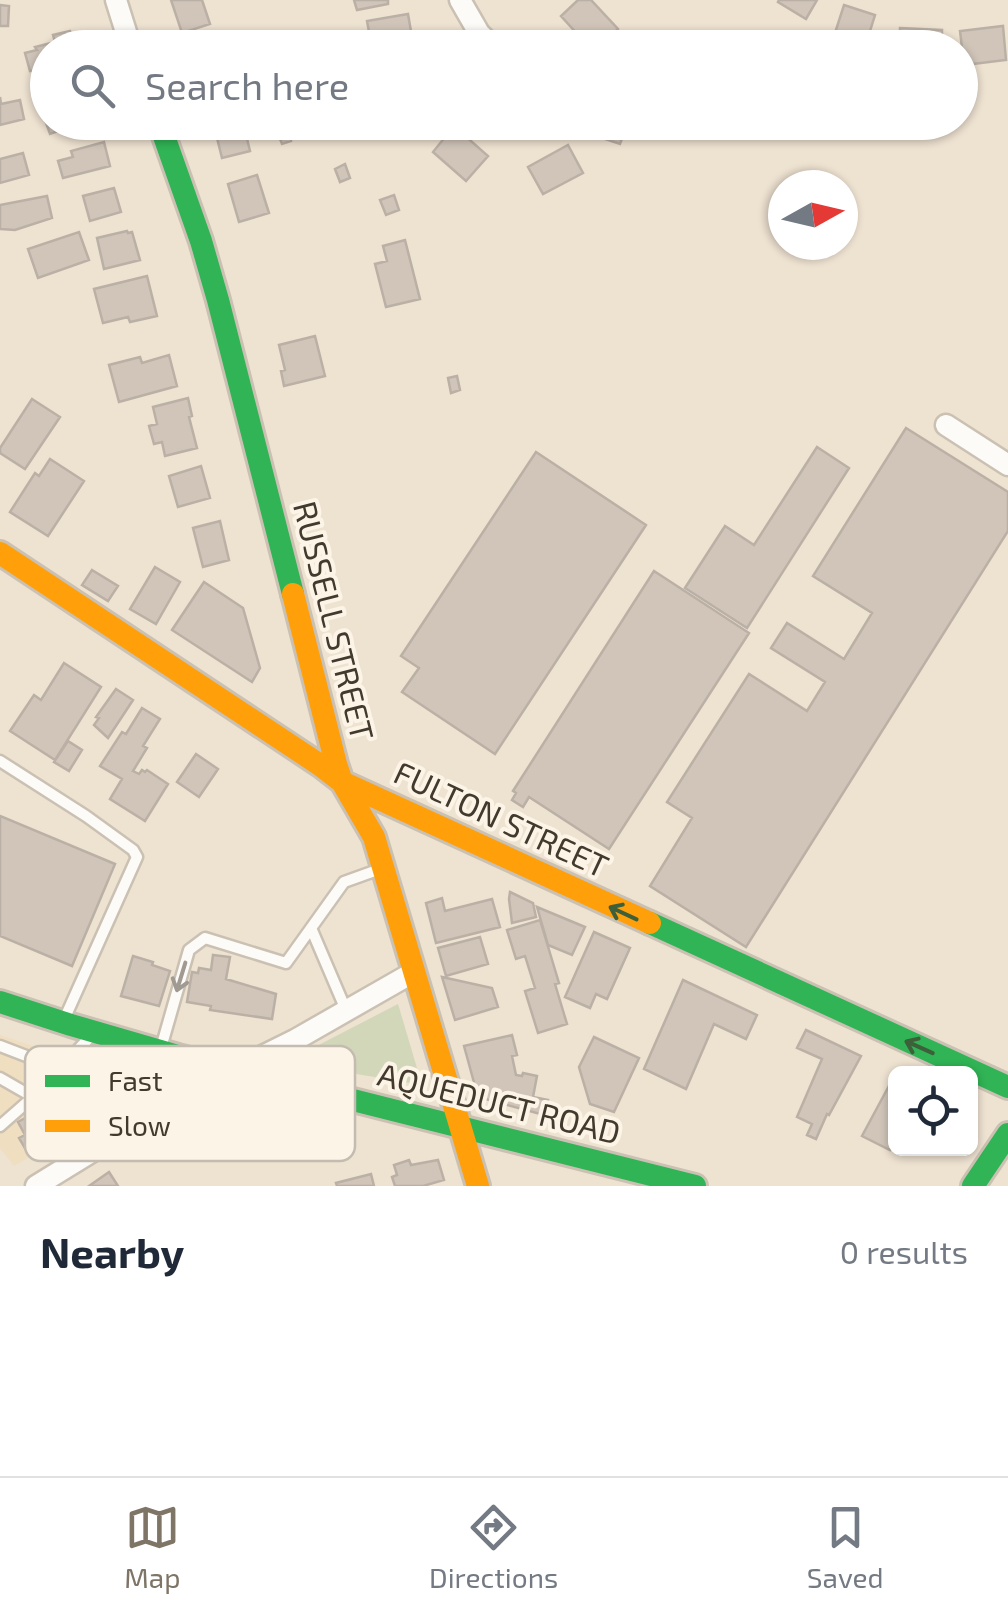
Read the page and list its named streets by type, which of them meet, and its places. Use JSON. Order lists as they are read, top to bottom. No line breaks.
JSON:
{"streets":{"street":["RUSSELL STREET","FULTON STREET","AQUEDUCT ROAD"]},"crossings":[["RUSSELL STREET","FULTON STREET"],["RUSSELL STREET","AQUEDUCT ROAD"]],"one_way":["FULTON STREET"],"legend":["Fast","Slow"],"north":"right","page":{"search":"Search here","heading":["Nearby","0 results"],"nav":["Map","Directions","Saved"]}}
